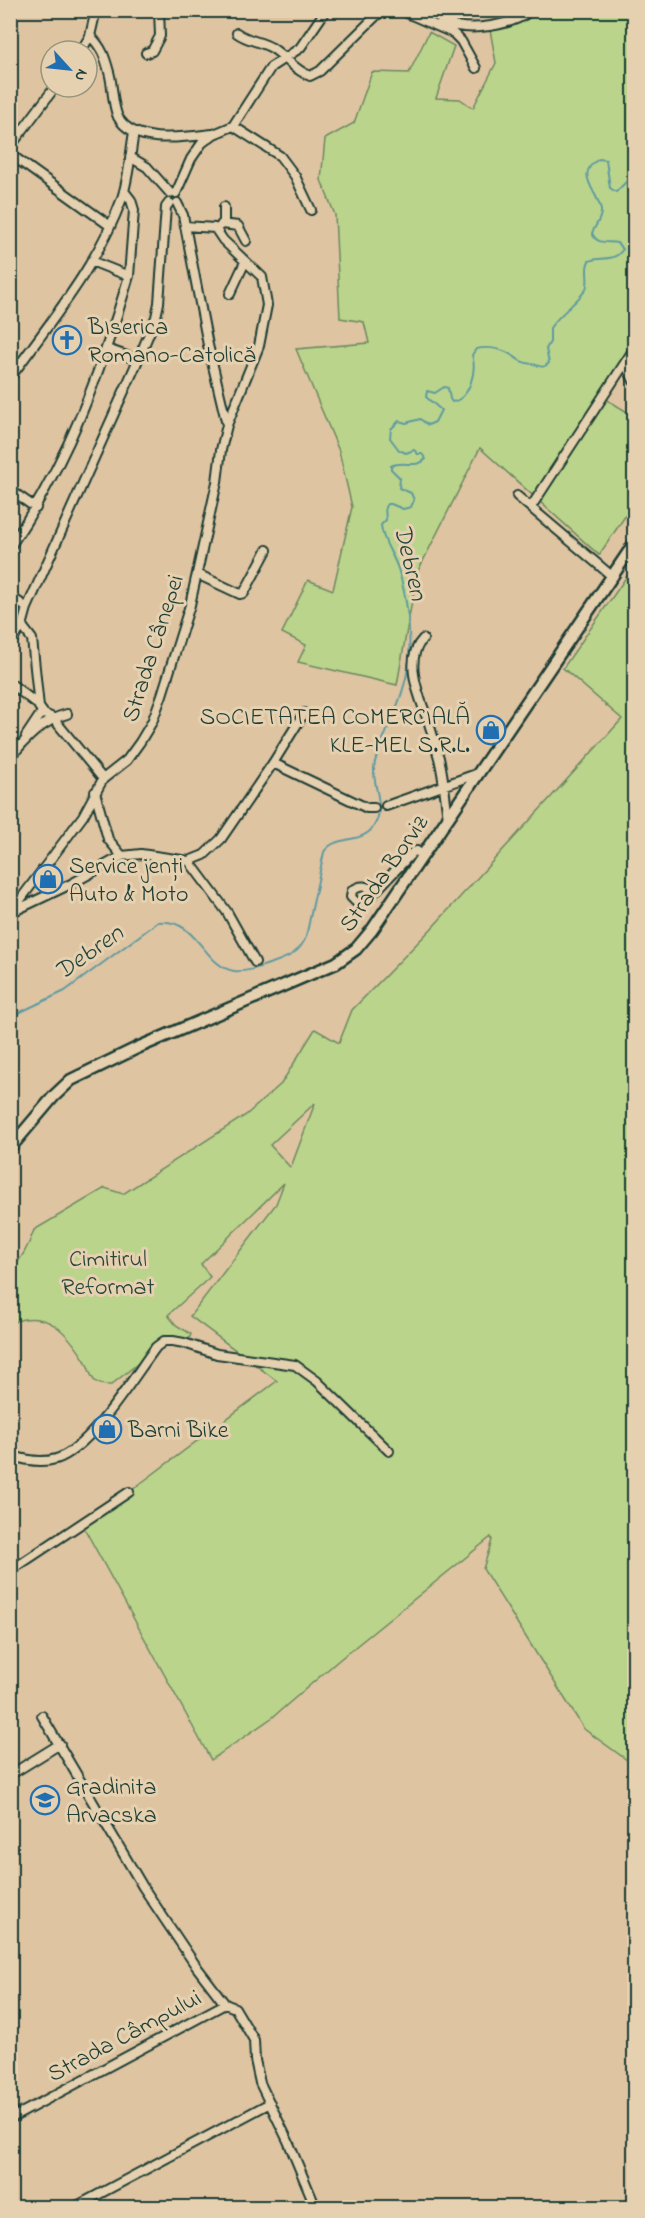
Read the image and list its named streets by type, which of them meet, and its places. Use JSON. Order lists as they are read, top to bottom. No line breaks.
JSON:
{"streets":{"main road":["Strada Borviz"],"street":["Strada Cânepei","Strada Câmpului"]},"water":["Debren"],"parks":["Cimitirul Reformat"],"places":{"church":["BIserica Romano-Catolică"],"shop":["SOCIETATEA COMERCIALĂ KLE-MEL S.R.L.","Service jenți Auto & Moto","Barni Bike"],"school or university":["Gradinita Arvacska"]},"north":"bottom right"}
